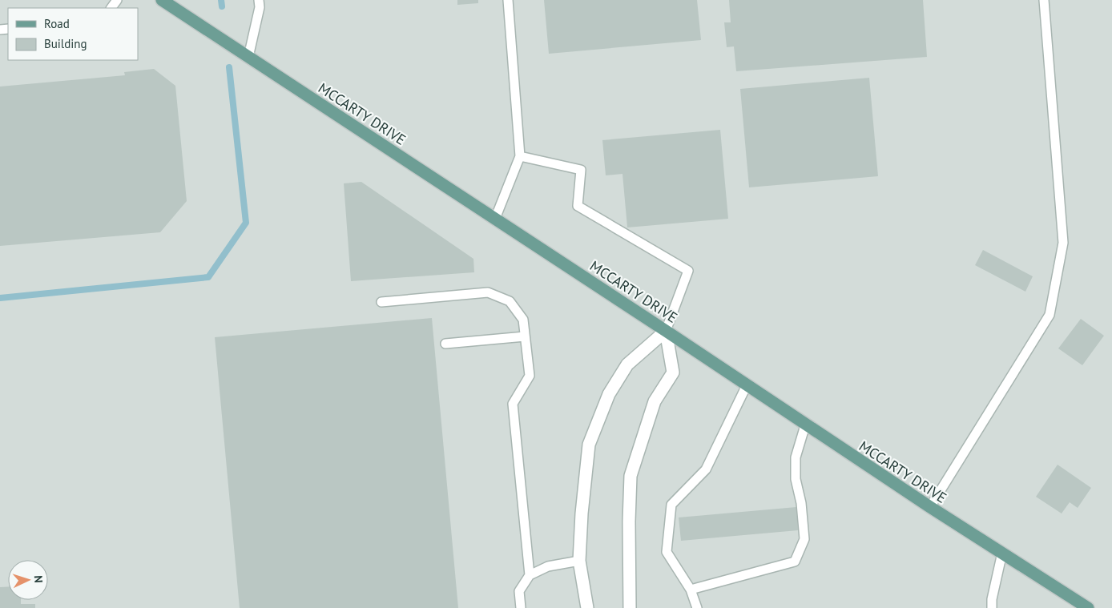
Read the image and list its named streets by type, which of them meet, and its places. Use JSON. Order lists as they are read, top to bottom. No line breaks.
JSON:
{"streets":{"main road":["MCCARTY DRIVE"]},"legend":["Road","Building"],"north":"right"}
